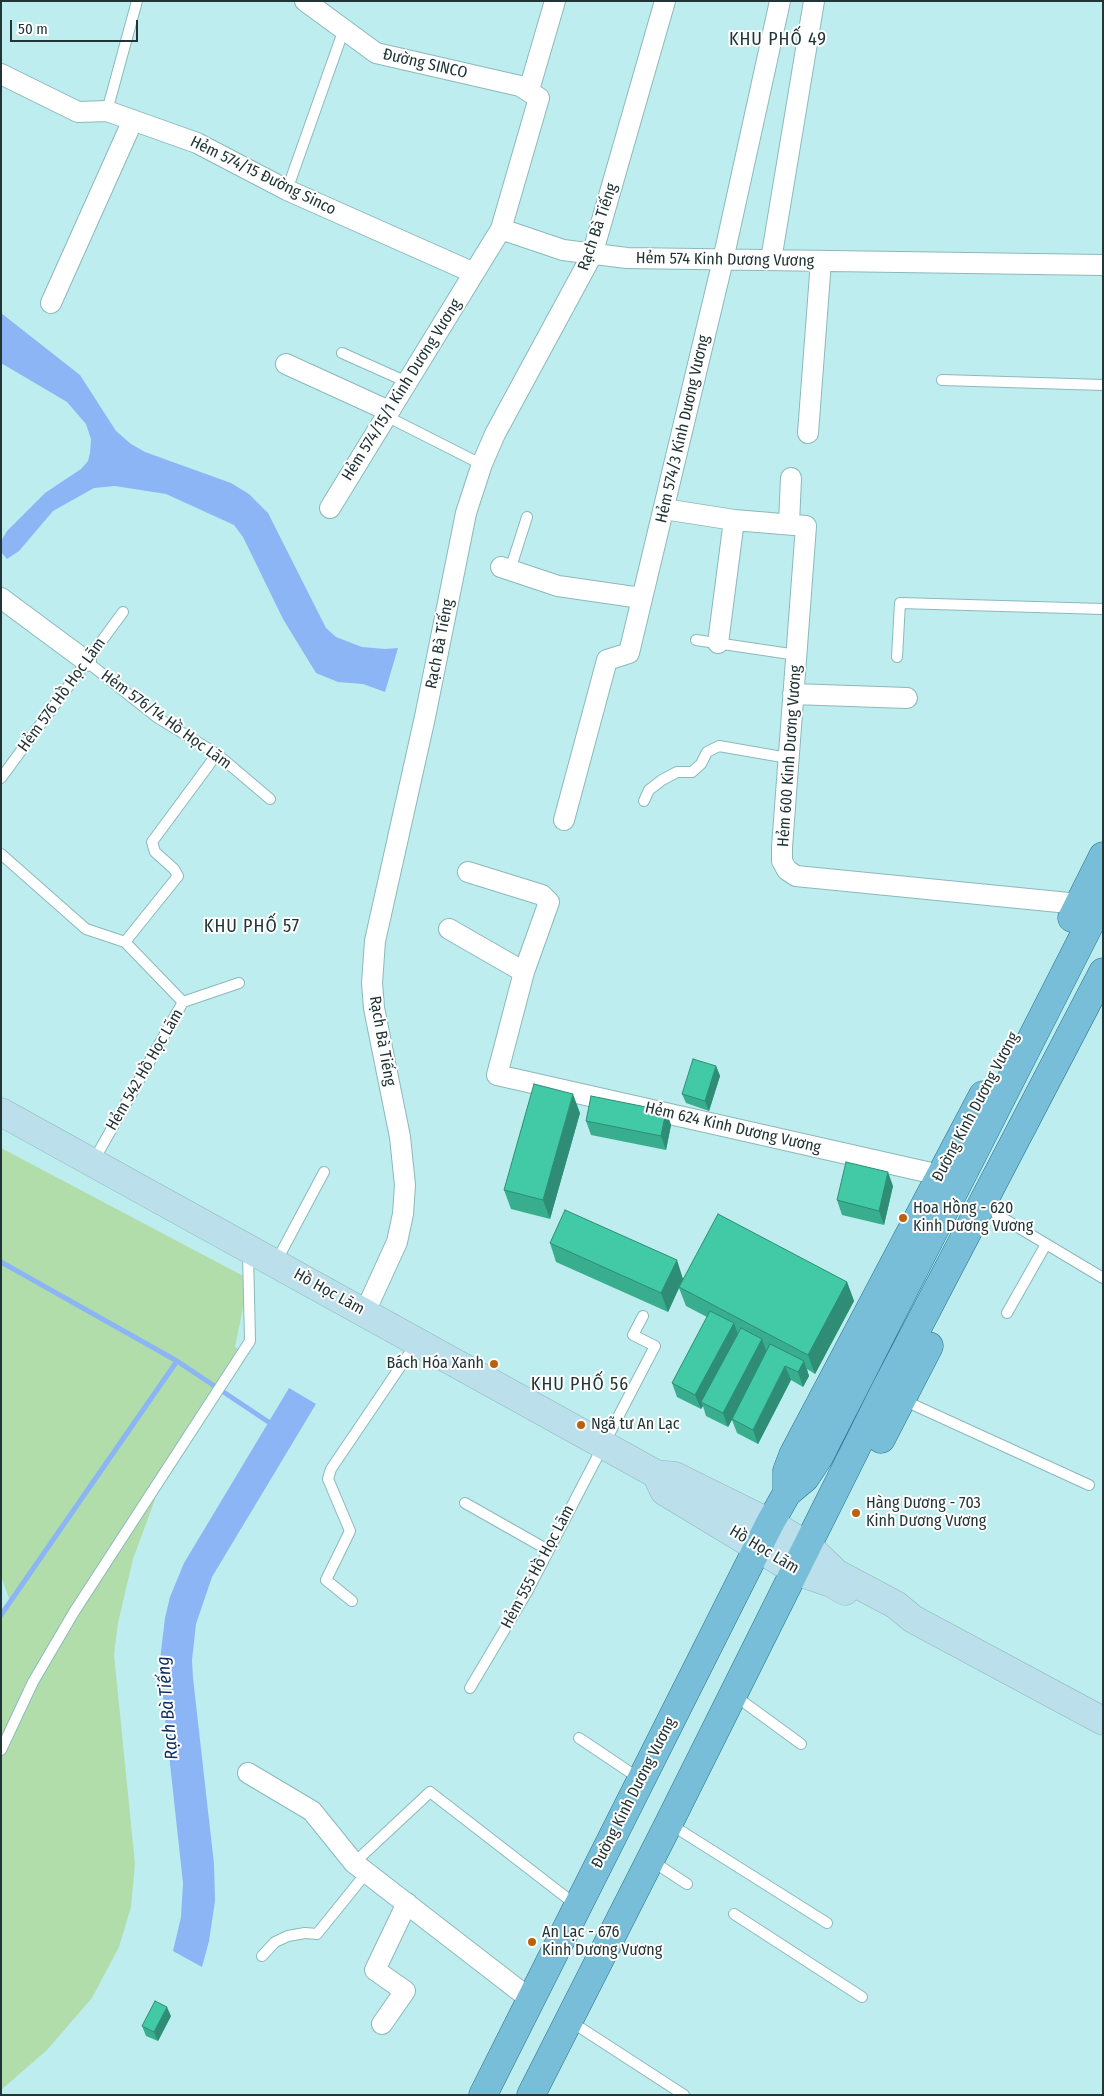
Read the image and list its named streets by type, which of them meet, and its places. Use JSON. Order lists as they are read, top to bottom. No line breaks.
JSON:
{"streets":{"main road":["Đường Kinh Dương Vương","Hồ Học Lãm"],"street":["Đường SINCO","Hẻm 574/15 Đường Sinco","Rạch Bà Tiếng","Hẻm 574 Kinh Dương Vương","Hẻm 574/15/1 Kinh Dương Vương","Hẻm 574/3 Kinh Dương Vương","Hẻm 600 Kinh Dương Vương","Hẻm 624 Kinh Dương Vương"],"lane":["Hẻm 576 Hồ Học Lãm","Hẻm 576/14 Hồ Học Lãm","Hẻm 542 Hồ Học Lãm","Hẻm 555 Hồ Học Lãm"]},"crossings":[["Hẻm 574/15 Đường Sinco","Hẻm 574/15/1 Kinh Dương Vương"],["Rạch Bà Tiếng","Hẻm 574 Kinh Dương Vương"],["Rạch Bà Tiếng","Hồ Học Lãm"],["Hẻm 574 Kinh Dương Vương","Hẻm 574/3 Kinh Dương Vương"],["Hẻm 576 Hồ Học Lãm","Hẻm 576/14 Hồ Học Lãm"],["Hẻm 600 Kinh Dương Vương","Đường Kinh Dương Vương"],["Hẻm 542 Hồ Học Lãm","Hồ Học Lãm"],["Đường Kinh Dương Vương","Hẻm 624 Kinh Dương Vương"],["Đường Kinh Dương Vương","Hồ Học Lãm"],["Hồ Học Lãm","Hẻm 555 Hồ Học Lãm"]],"districts":["KHU PHỐ 49","KHU PHỐ 57","KHU PHỐ 56"],"water":["Rạch Bà Tiếng"],"places":["Hoa Hồng - 620 Kinh Dương Vương","Bách Hóa Xanh","Ngã tư An Lạc","Hàng Dương - 703 Kinh Dương Vương","An Lạc - 676 Kinh Dương Vương"],"scale_bar":"50 m"}
